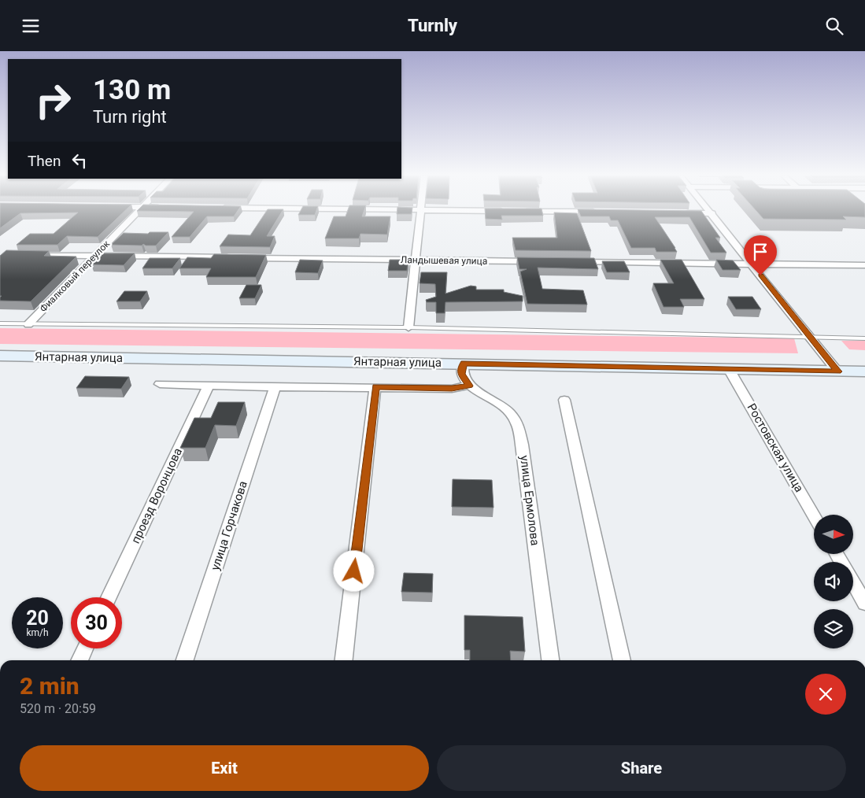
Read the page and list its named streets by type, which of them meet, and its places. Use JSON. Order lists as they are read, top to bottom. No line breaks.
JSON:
{"streets":{"street":["Ландышевая улица","Фиалковый переулок","Янтарная улица","Ростовская улица","проезд Воронцова","улица Ермолова","улица Горчакова"]},"crossings":[["Ландышевая улица","Фиалковый переулок"],["Янтарная улица","Ростовская улица"]],"north":"right","page":{"header":"Turnly","turn":["130 m","Turn right"],"then":"Then","speed":"20 km/h","limit":"30","heading":["2 min","520 m · 20:59"],"buttons":["Exit","Share"]}}
